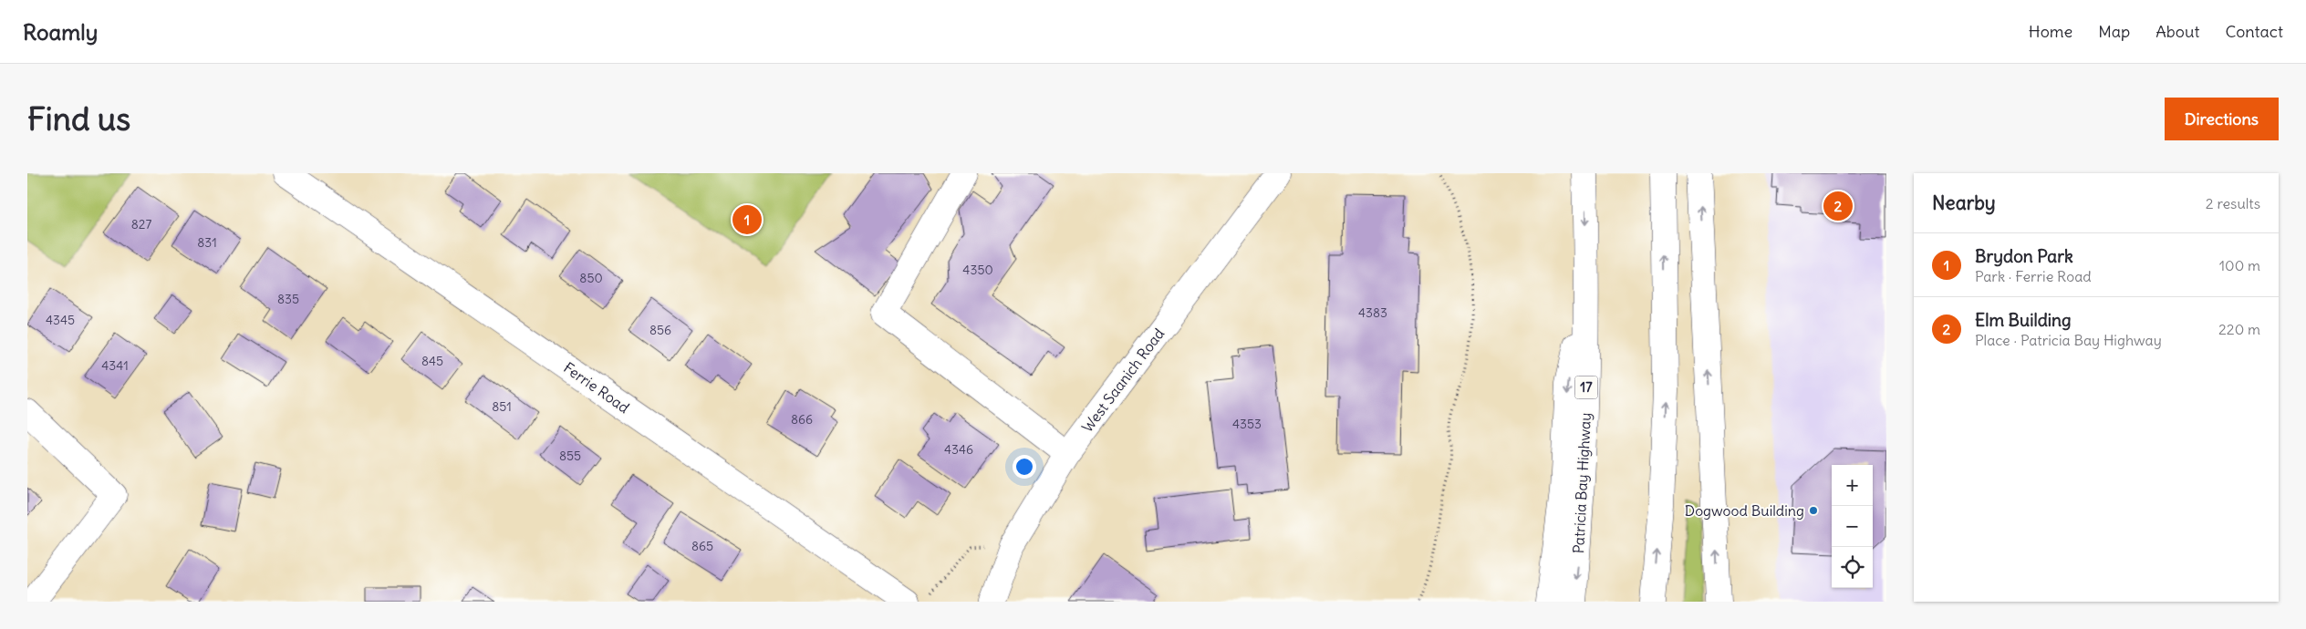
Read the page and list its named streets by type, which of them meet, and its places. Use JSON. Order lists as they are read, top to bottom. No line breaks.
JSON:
{"streets":{"main road":["West Saanich Road","Ferrie Road","17","Patricia Bay Highway"]},"places":["Dogwood Building"],"house_numbers":["827","831","4350","850","835","4383","4345","856","845","4341","851","866","4353","4346","855","865"],"page":{"header":"Roamly","nav":["Home","Map","About","Contact"],"buttons":"Directions","title":"Find us","heading":["Nearby","2 results"],"pins":["2","1"],"list":[{"mark":"1","name":"Brydon Park","note":"Park · Ferrie Road","value":"100 m"},{"mark":"2","name":"Elm Building","note":"Place · Patricia Bay Highway","value":"220 m"}],"map_buttons":["+","−"]}}
